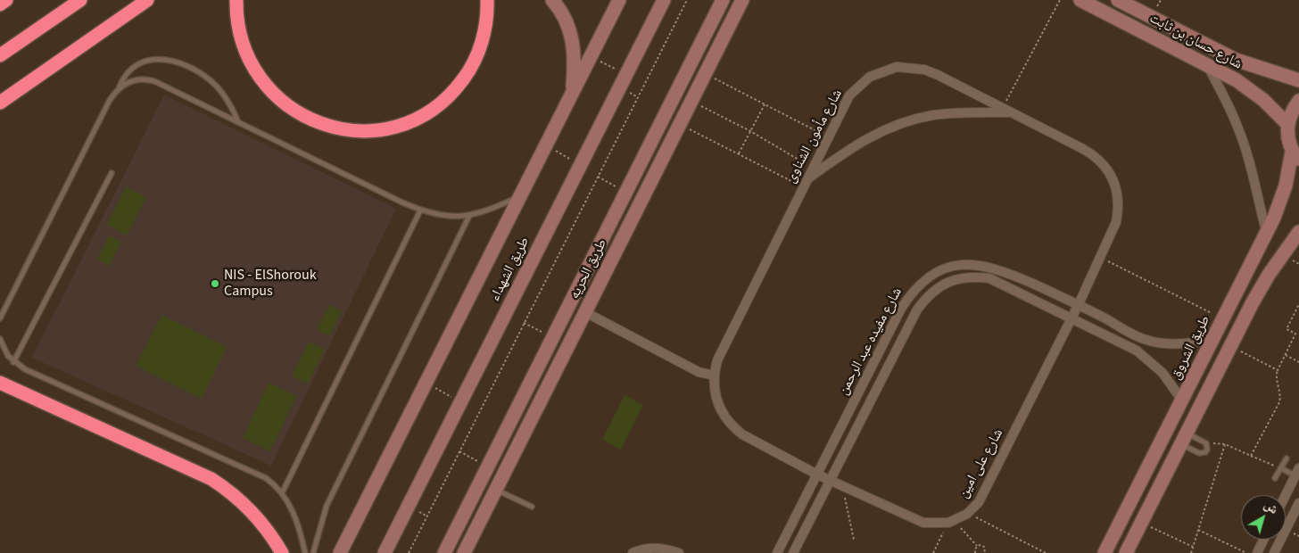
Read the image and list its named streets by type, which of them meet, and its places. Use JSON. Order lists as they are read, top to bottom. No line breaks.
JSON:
{"streets":{"street":["شارع حسان بن ثابت","شارع مأمون الشناوى","طريق الشهداء","طريق الحريه","شارع مفيده عبد الرحمن","طريق الشروق","شارع على امين"]},"crossings":[["شارع مأمون الشناوى","شارع مفيده عبد الرحمن"],["شارع مأمون الشناوى","شارع على امين"],["شارع مفيده عبد الرحمن","طريق الشروق"],["شارع مفيده عبد الرحمن","شارع على امين"]],"places":["NIS - ElShorouk Campus"],"north":"top right"}
